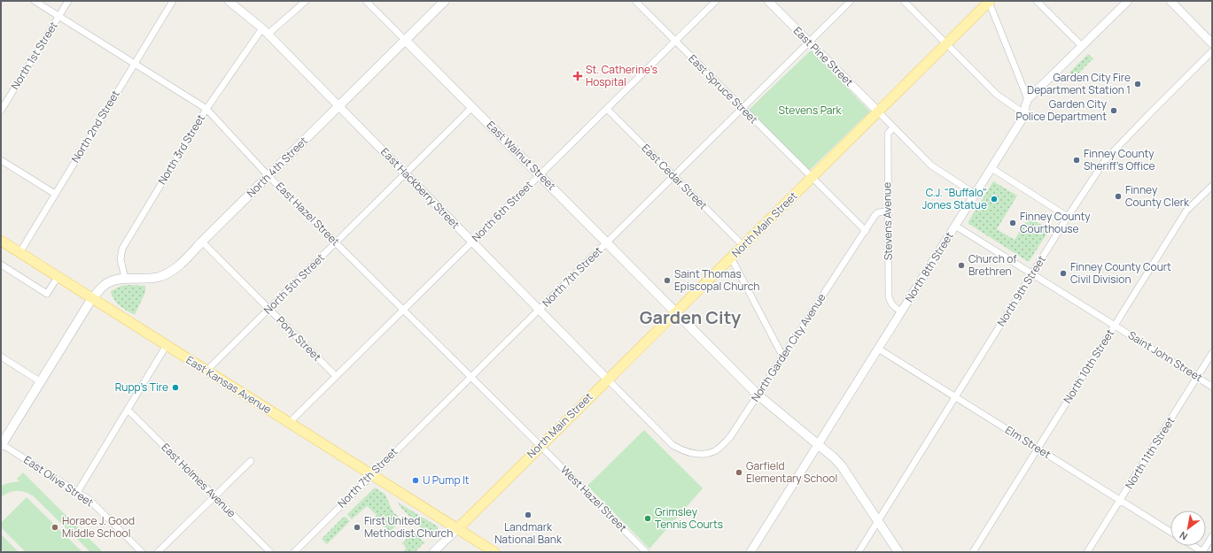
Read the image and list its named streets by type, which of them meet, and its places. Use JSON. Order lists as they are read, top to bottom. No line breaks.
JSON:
{"streets":{"main road":["East Walnut Street","North 4th Street","North Main Street","East Kansas Avenue"],"street":["North 1st Street","East Pine Street","East Spruce Street","North 2nd Street","North 3rd Street","East Cedar Street","East Hackberry Street","North 6th Street","East Hazel Street","Stevens Avenue","North 8th Street","North 7th Street","North 5th Street","North 9th Street","Pony Street","North Garden City Avenue","Saint John Street","North 10th Street","Elm Street","North 11th Street","East Holmes Avenue","East Olive Street","West Hazel Street"]},"crossings":[["North 1st Street","East Hazel Street"],["East Pine Street","North Main Street"],["East Pine Street","North 7th Street"],["East Spruce Street","North 6th Street"],["East Spruce Street","North Main Street"],["East Spruce Street","North 7th Street"],["East Spruce Street","North Garden City Avenue"],["North 2nd Street","East Hazel Street"],["North 2nd Street","East Kansas Avenue"],["North 3rd Street","North 4th Street"],["North 3rd Street","East Hackberry Street"],["North 3rd Street","East Hazel Street"],["East Walnut Street","North 4th Street"],["East Walnut Street","North 6th Street"],["East Walnut Street","North Main Street"],["East Walnut Street","North 8th Street"],["East Walnut Street","North 7th Street"],["East Walnut Street","North 5th Street"],["East Walnut Street","North 9th Street"],["East Walnut Street","North Garden City Avenue"],["North 4th Street","East Hackberry Street"],["North 4th Street","East Hazel Street"],["North 4th Street","Pony Street"],["North 4th Street","East Kansas Avenue"],["East Cedar Street","North 6th Street"],["East Cedar Street","North Main Street"],["East Cedar Street","North 7th Street"],["East Hackberry Street","North 6th Street"],["East Hackberry Street","North Main Street"],["East Hackberry Street","North 7th Street"],["East Hackberry Street","North 5th Street"],["East Hackberry Street","North Garden City Avenue"],["North 6th Street","East Hazel Street"],["North 6th Street","Pony Street"],["North 6th Street","East Kansas Avenue"],["East Hazel Street","North Main Street"],["East Hazel Street","North 7th Street"],["East Hazel Street","North 5th Street"],["East Hazel Street","West Hazel Street"],["Stevens Avenue","North 8th Street"],["Stevens Avenue","North Garden City Avenue"],["North Main Street","North Garden City Avenue"],["North Main Street","East Kansas Avenue"],["North Main Street","West Hazel Street"],["North 8th Street","Saint John Street"],["North 8th Street","Elm Street"],["North 7th Street","East Kansas Avenue"],["North 5th Street","Pony Street"],["North 5th Street","East Kansas Avenue"],["North 9th Street","Saint John Street"],["North 9th Street","Elm Street"],["Saint John Street","North 10th Street"],["Saint John Street","North 11th Street"],["North 10th Street","Elm Street"],["Elm Street","North 11th Street"]],"districts":["Garden City"],"parks":["Stevens Park"],"places":{"health":["St. Catherine's Hospital"],"other":["Garden City Fire Department Station 1","Garden City Police Department","Finney County Sheriff's Office","Finney County Clerk","C.J. \"Buffalo\" Jones Statue","Finney County Courthouse","Church of Brethren","Finney County Court Civil Division","Saint Thomas Episcopal Church","Rupp's Tire","Garfield Elementary School","U Pump It","Landmark National Bank","Grimsley Tennis Courts","Horace J. Good Middle School","First United Methodist Church"]},"north":"bottom left"}
